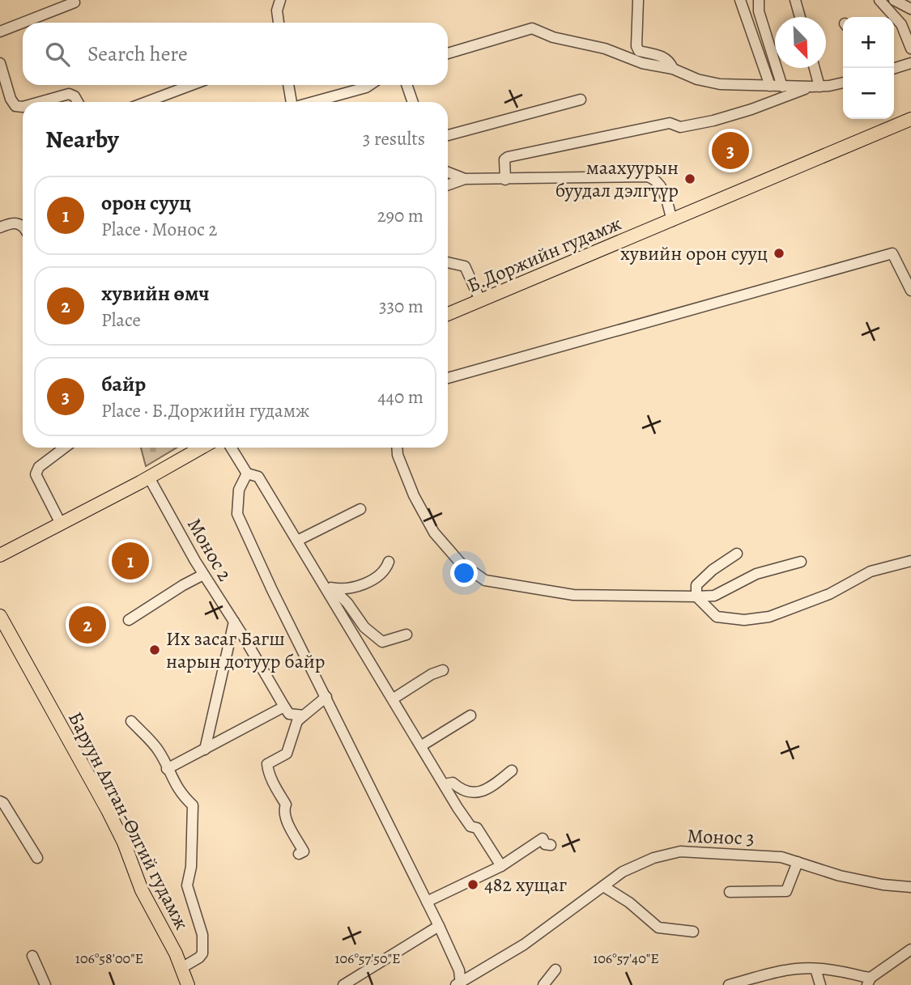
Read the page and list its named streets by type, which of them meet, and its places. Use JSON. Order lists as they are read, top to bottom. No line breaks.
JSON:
{"streets":{"main road":["Б.Доржийн гудамж","Баруун Алтан-Өлгий гудамж"],"street":["Монос 2","Монос 3"]},"places":["маахуурын буудал дэлгүүр","хувийн орон сууц","Их засаг Багш нарын дотуур байр","482 хущаг"],"north":"bottom right","page":{"map_buttons":["+","−"],"search":"Search here","heading":["Nearby","3 results"],"pins":["3","1","2"],"list":[{"mark":"1","name":"орон сууц","note":"Place · Монос 2","value":"290 m"},{"mark":"2","name":"хувийн өмч","note":"Place","value":"330 m"},{"mark":"3","name":"байр","note":"Place · Б.Доржийн гудамж","value":"440 m"}]},"coordinates":["106°58'00\"E","106°57'50\"E","106°57'40\"E"]}
